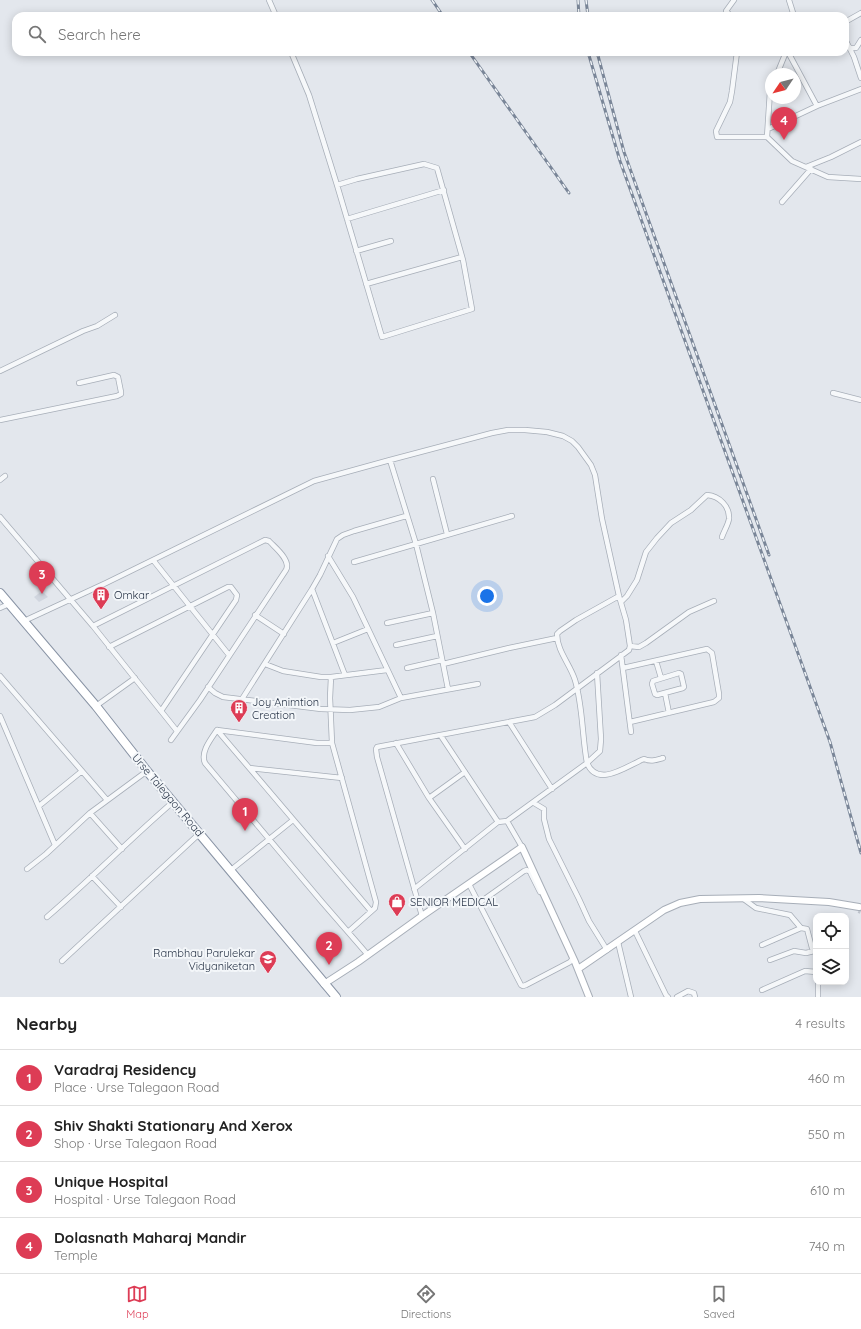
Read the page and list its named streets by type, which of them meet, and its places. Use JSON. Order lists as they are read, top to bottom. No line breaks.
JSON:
{"streets":{"highway":["Urse Talegaon Road"]},"places":{"building":["Omkar","Joy Animtion Creation"],"shop":["SENIOR MEDICAL"],"school or university":["Rambhau Parulekar Vidyaniketan"]},"north":"bottom left","page":{"search":"Search here","pins":["4","3","1","2"],"heading":["Nearby","4 results"],"list":[{"mark":"1","name":"Varadraj Residency","note":"Place · Urse Talegaon Road","value":"460 m"},{"mark":"2","name":"Shiv Shakti Stationary And Xerox","note":"Shop · Urse Talegaon Road","value":"550 m"},{"mark":"3","name":"Unique Hospital","note":"Hospital · Urse Talegaon Road","value":"610 m"},{"mark":"4","name":"Dolasnath Maharaj Mandir","note":"Temple","value":"740 m"}],"nav":["Map","Directions","Saved"]}}
